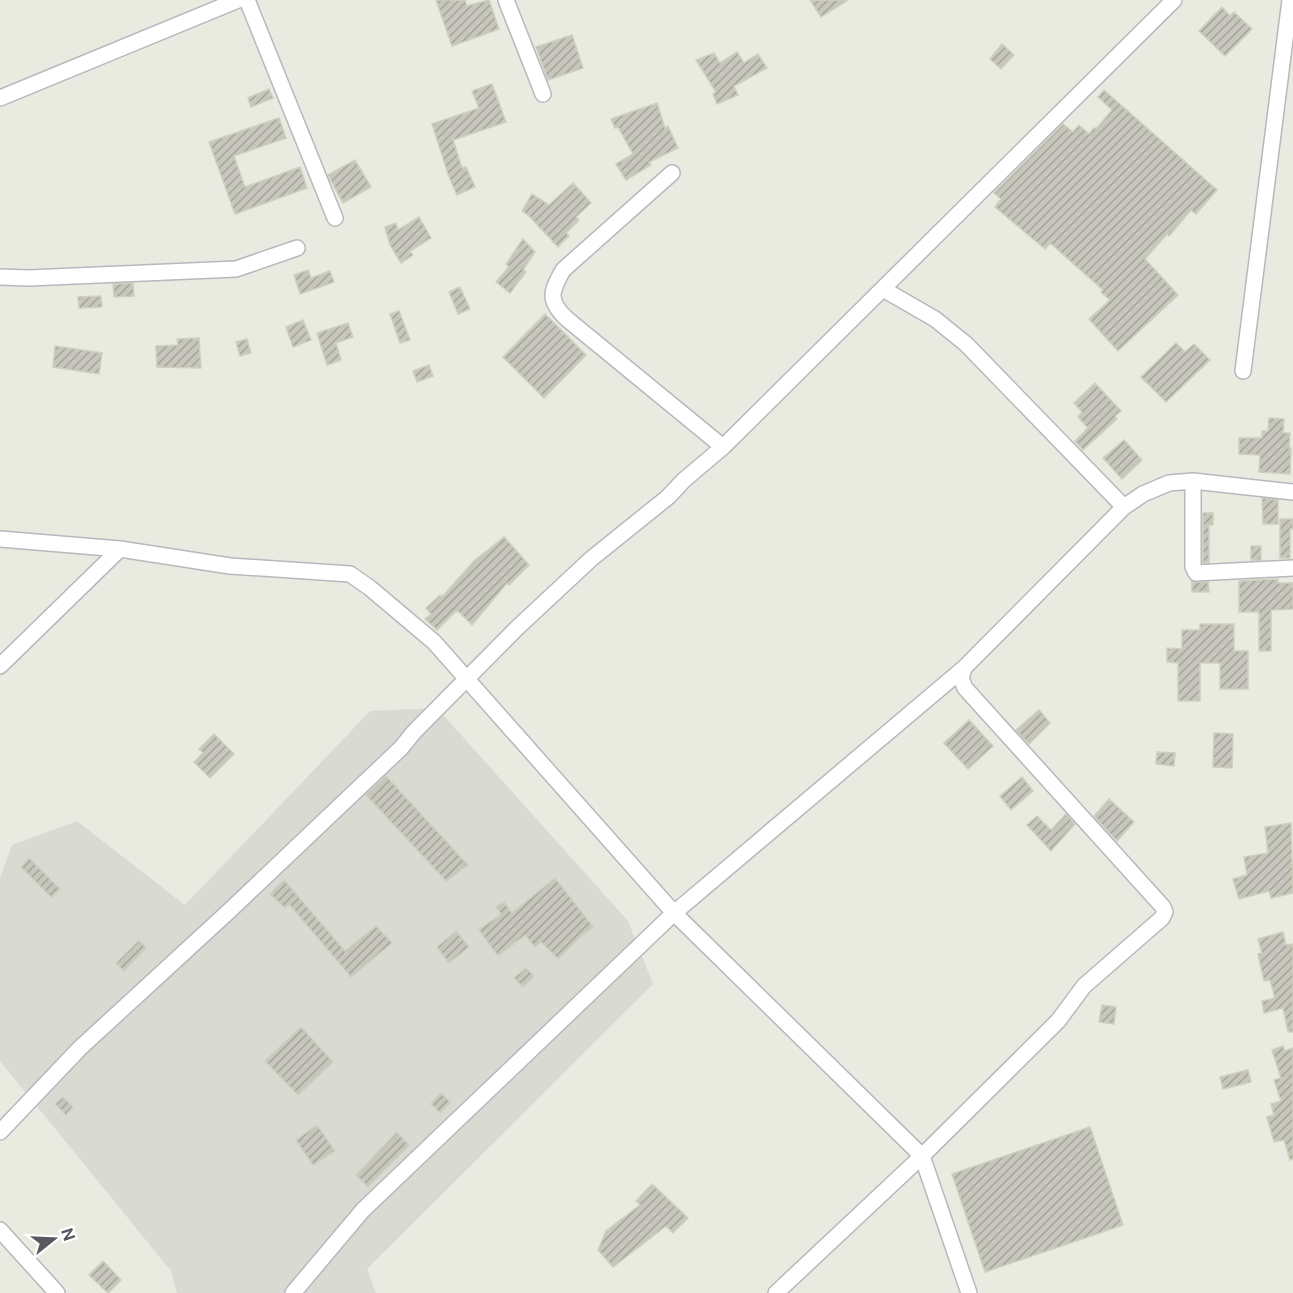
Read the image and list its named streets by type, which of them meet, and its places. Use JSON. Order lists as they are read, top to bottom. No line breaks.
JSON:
{"north":"right"}
